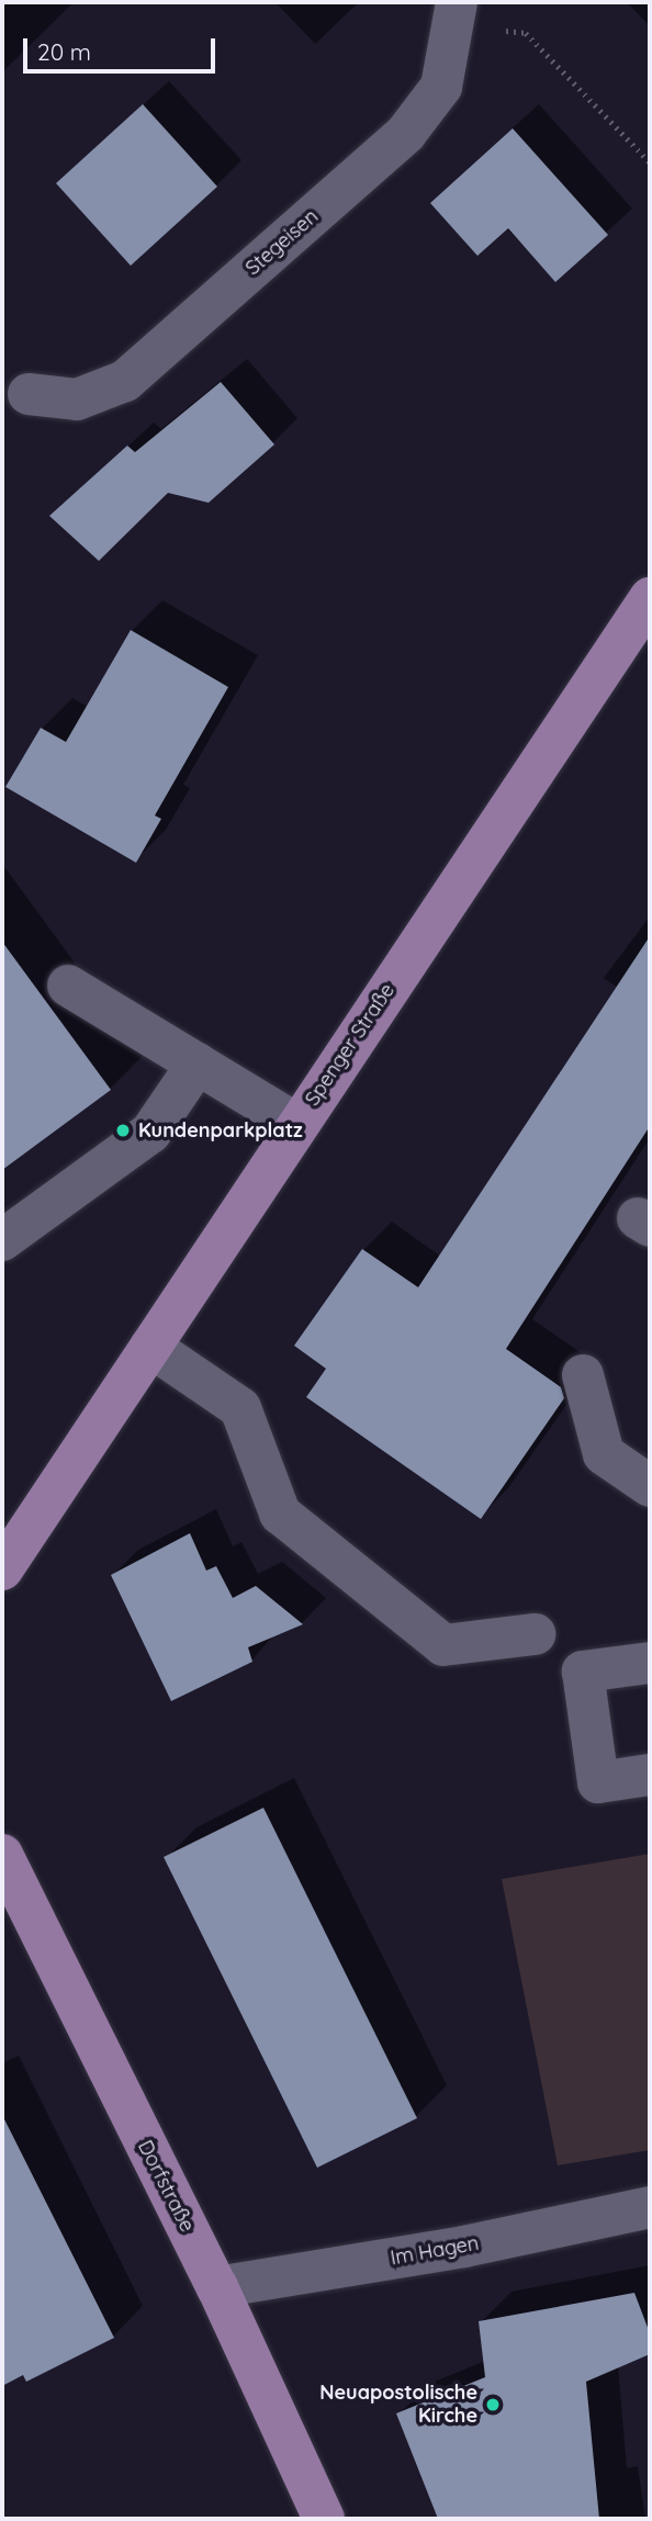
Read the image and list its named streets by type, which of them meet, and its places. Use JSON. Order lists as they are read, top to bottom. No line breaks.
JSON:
{"streets":{"main road":["Spenger Straße","Dorfstraße"],"street":["Stegeisen","Im Hagen"]},"crossings":[["Dorfstraße","Im Hagen"]],"places":["Kundenparkplatz","Neuapostolische Kirche"],"scale_bar":"20 m"}
